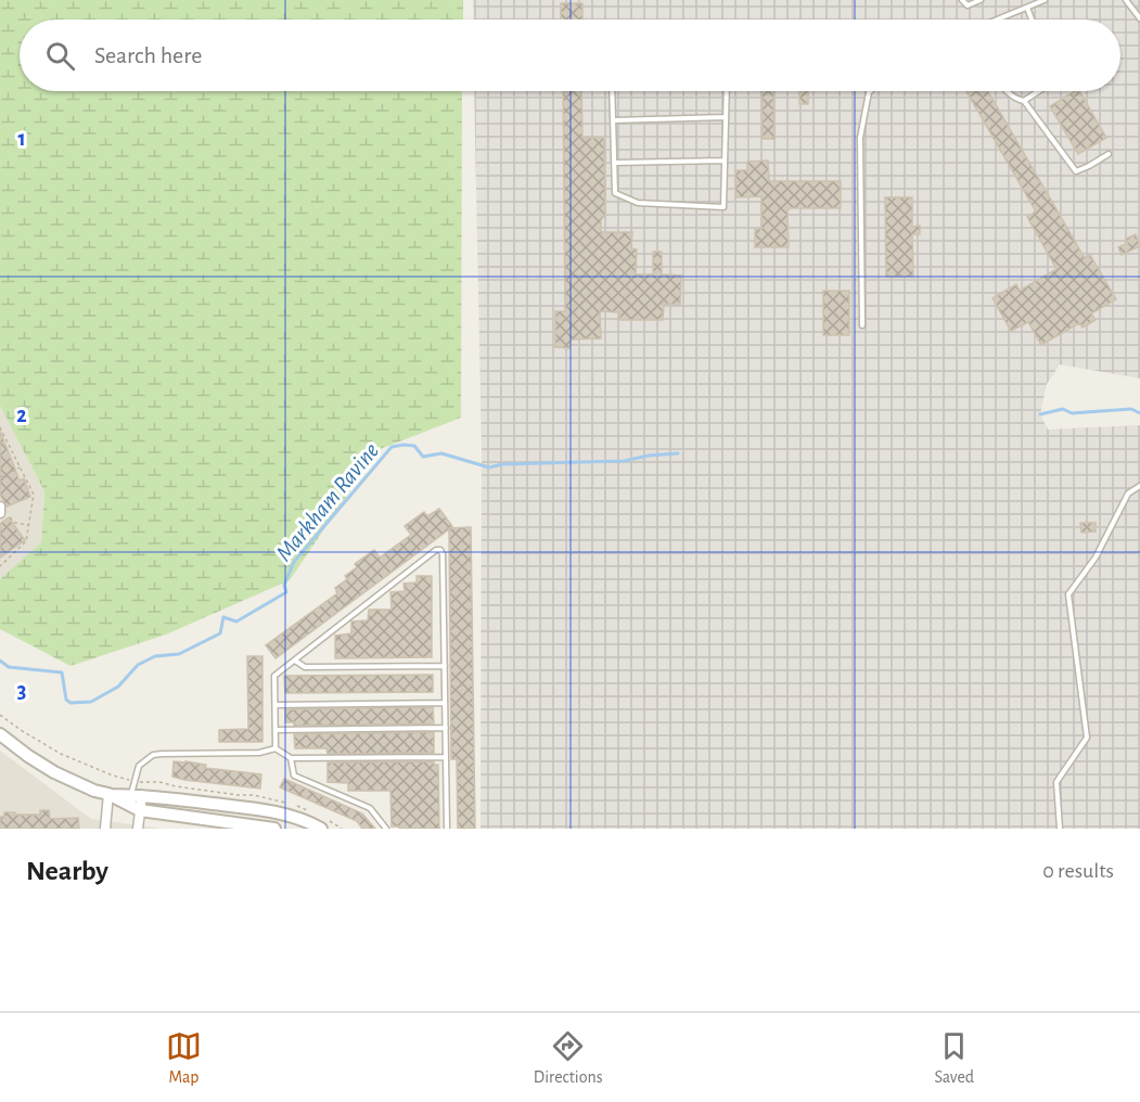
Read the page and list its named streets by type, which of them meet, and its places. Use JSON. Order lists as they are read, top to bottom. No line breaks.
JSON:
{"water":["Markham Ravine"],"page":{"search":"Search here","heading":["Nearby","0 results"],"nav":["Map","Directions","Saved"]},"grid":{"rows":["1","2","3"]}}
